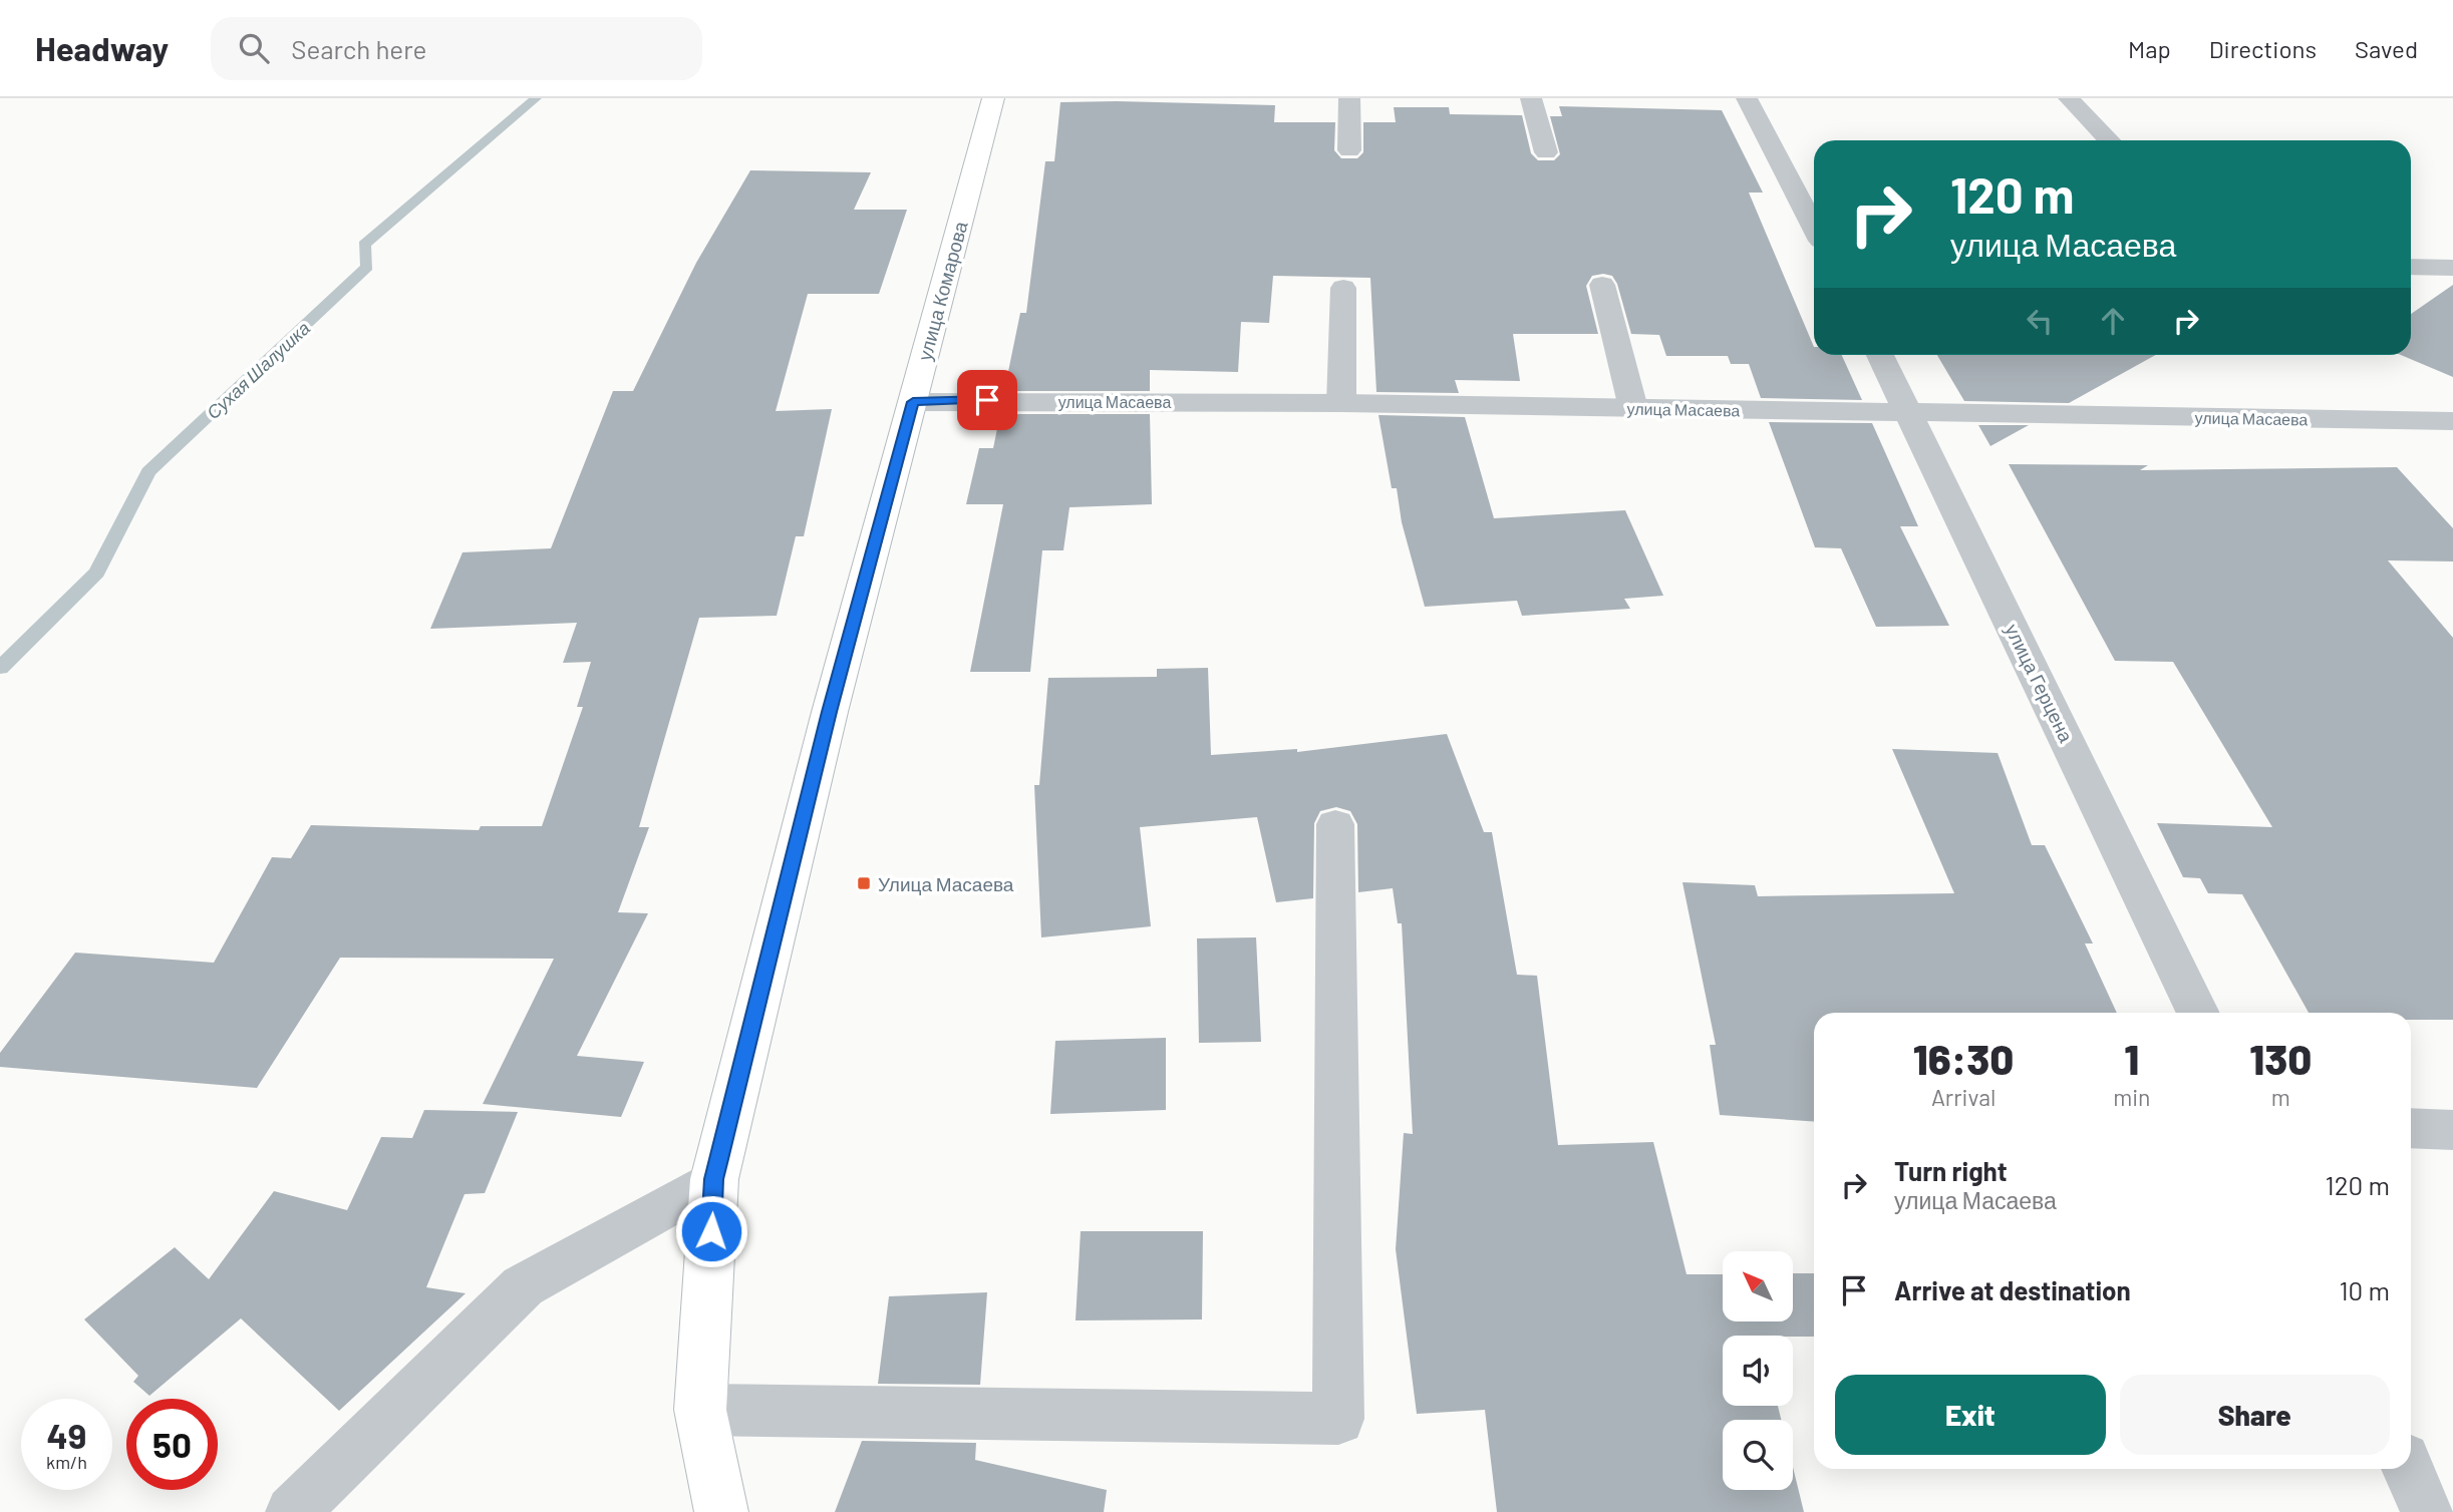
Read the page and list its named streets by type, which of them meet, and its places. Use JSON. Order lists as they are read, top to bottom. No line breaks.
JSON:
{"streets":{"main road":["улица Комарова"],"street":["улица Масаева","улица Герцена"]},"crossings":[["улица Комарова","улица Масаева"],["улица Масаева","улица Герцена"]],"water":["Сухая Шалушка"],"places":{"transit":["Улица Масаева"]},"north":"top left","page":{"header":"Headway","search":"Search here","nav":["Map","Directions","Saved"],"turn":["120 m","улица Масаева"],"eta":["16:30","Arrival","1","min","130","m"],"list":[{"name":"Turn right","note":"улица Масаева","value":"120 m"},{"name":"Arrive at destination","value":"10 m"}],"buttons":["Exit","Share"],"speed":"49 km/h","limit":"50"}}
